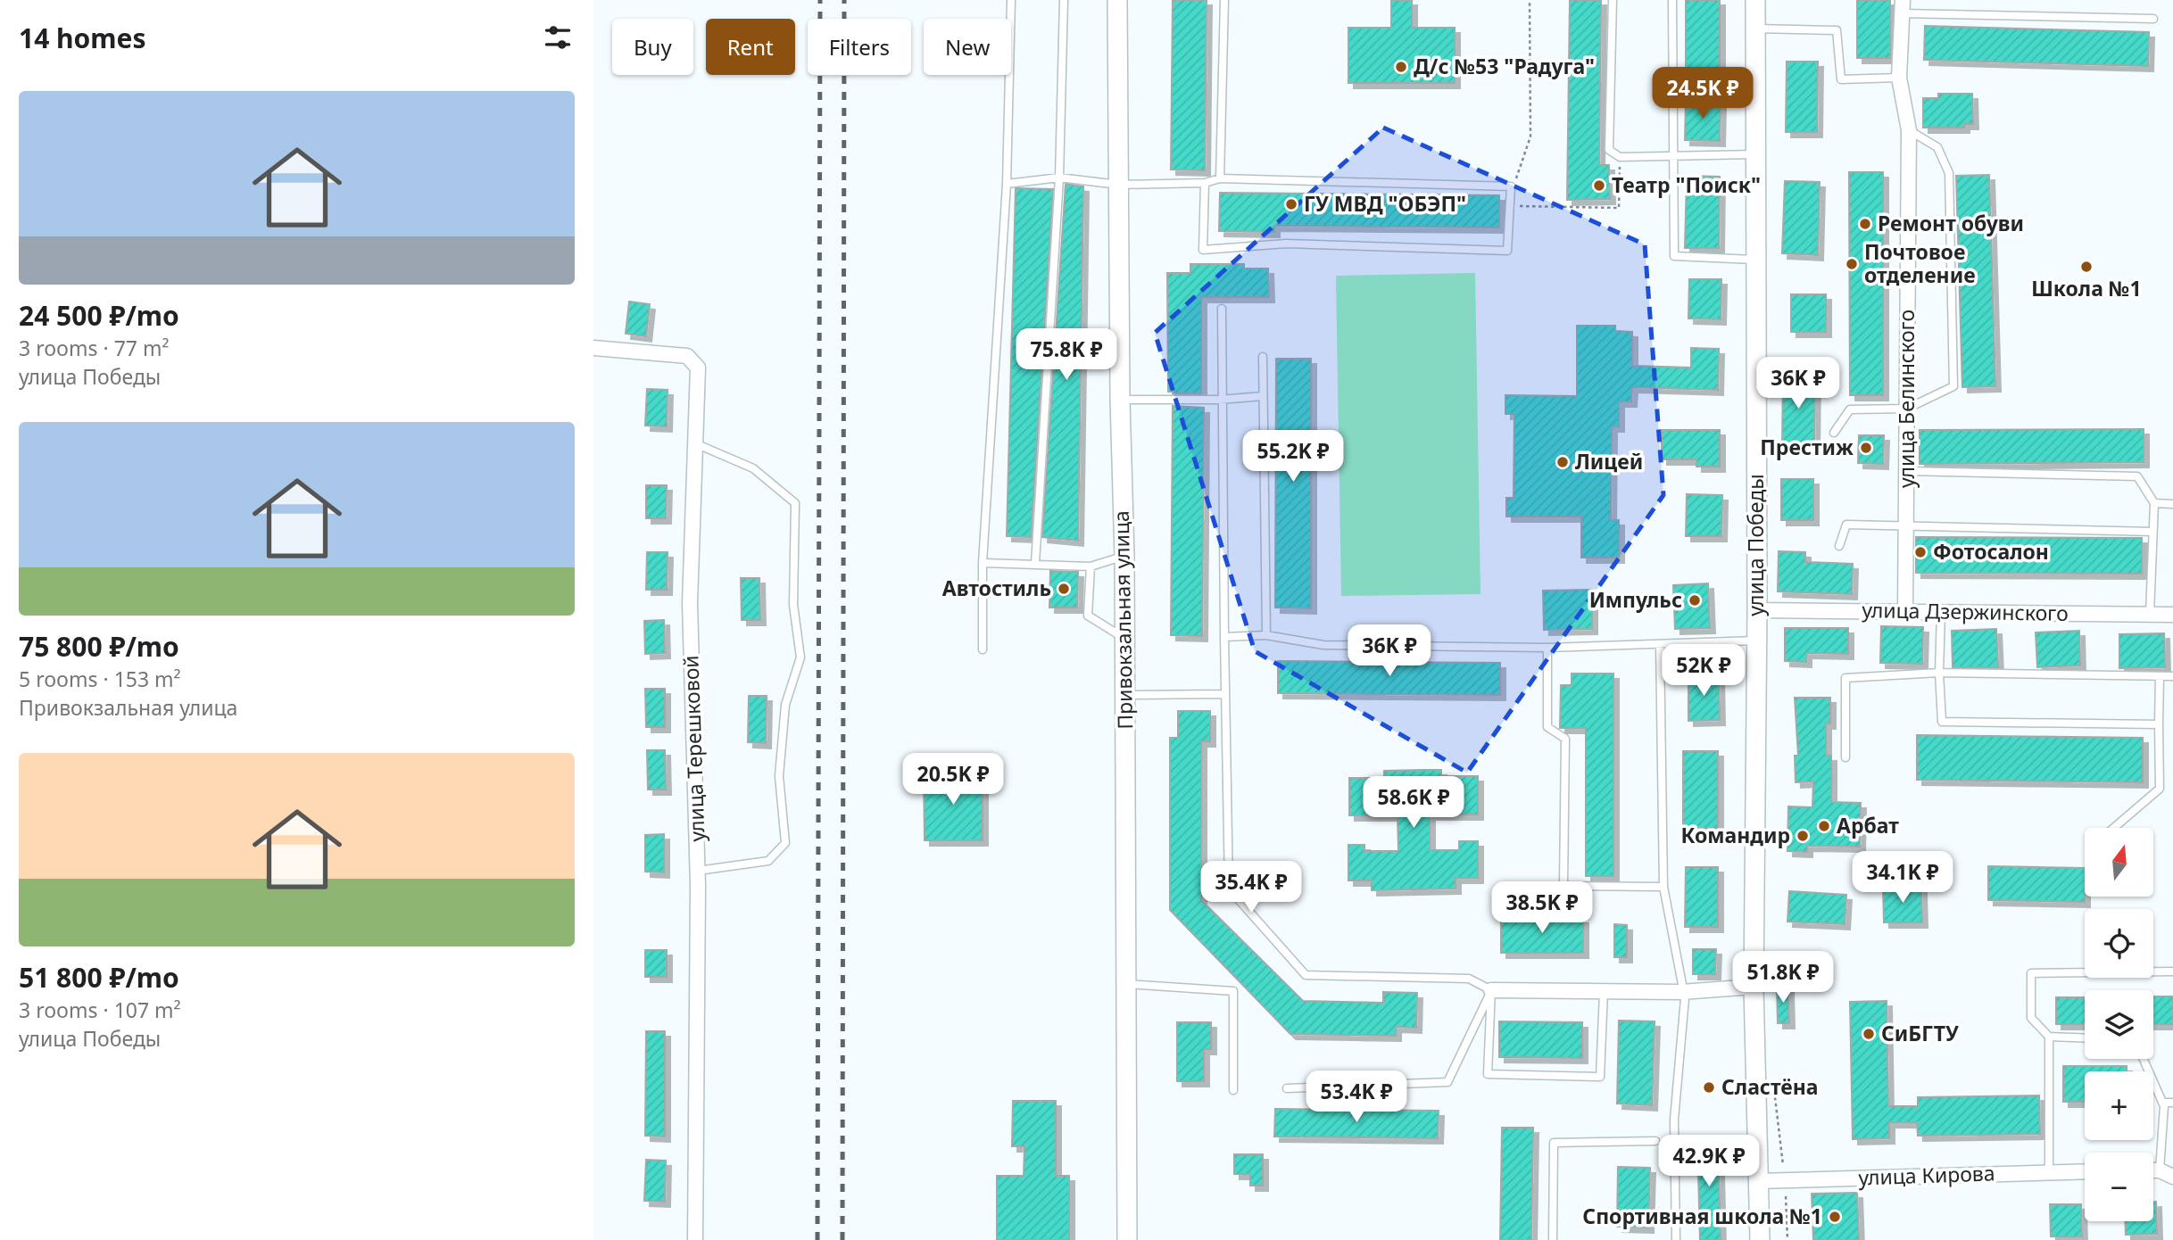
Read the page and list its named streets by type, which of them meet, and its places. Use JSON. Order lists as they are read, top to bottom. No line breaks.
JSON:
{"streets":{"street":["улица Белинского","улица Победы","улица Дзержинского","Привокзальная улица","улица Терешковой","улица Кирова"]},"crossings":[["улица Белинского","улица Дзержинского"],["улица Победы","улица Дзержинского"],["улица Победы","улица Кирова"]],"places":["Д/с №53 \"Радуга\"","Театр \"Поиск\"","ГУ МВД \"ОБЭП\"","Ремонт обуви","Почтовое отделение","Школа №1","Престиж","Лицей","Фотосалон","Автостиль","Импульс","Арбат","Командир","СиБГТУ","Сластёна","Спортивная школа №1"],"north":"top","page":{"heading":"14 homes","chip":["Buy","Rent","Filters","New"],"price":["24.5K ₽","75.8K ₽","36K ₽","55.2K ₽","36K ₽","52K ₽","20.5K ₽","58.6K ₽","34.1K ₽","35.4K ₽","38.5K ₽","51.8K ₽","53.4K ₽","42.9K ₽"],"list":[{"name":"24 500 ₽/mo","note":"3 rooms · 77 m² · улица Победы"},{"name":"75 800 ₽/mo","note":"5 rooms · 153 m² · Привокзальная улица"},{"name":"51 800 ₽/mo","note":"3 rooms · 107 m² · улица Победы"}],"map_buttons":["+","−"]}}
